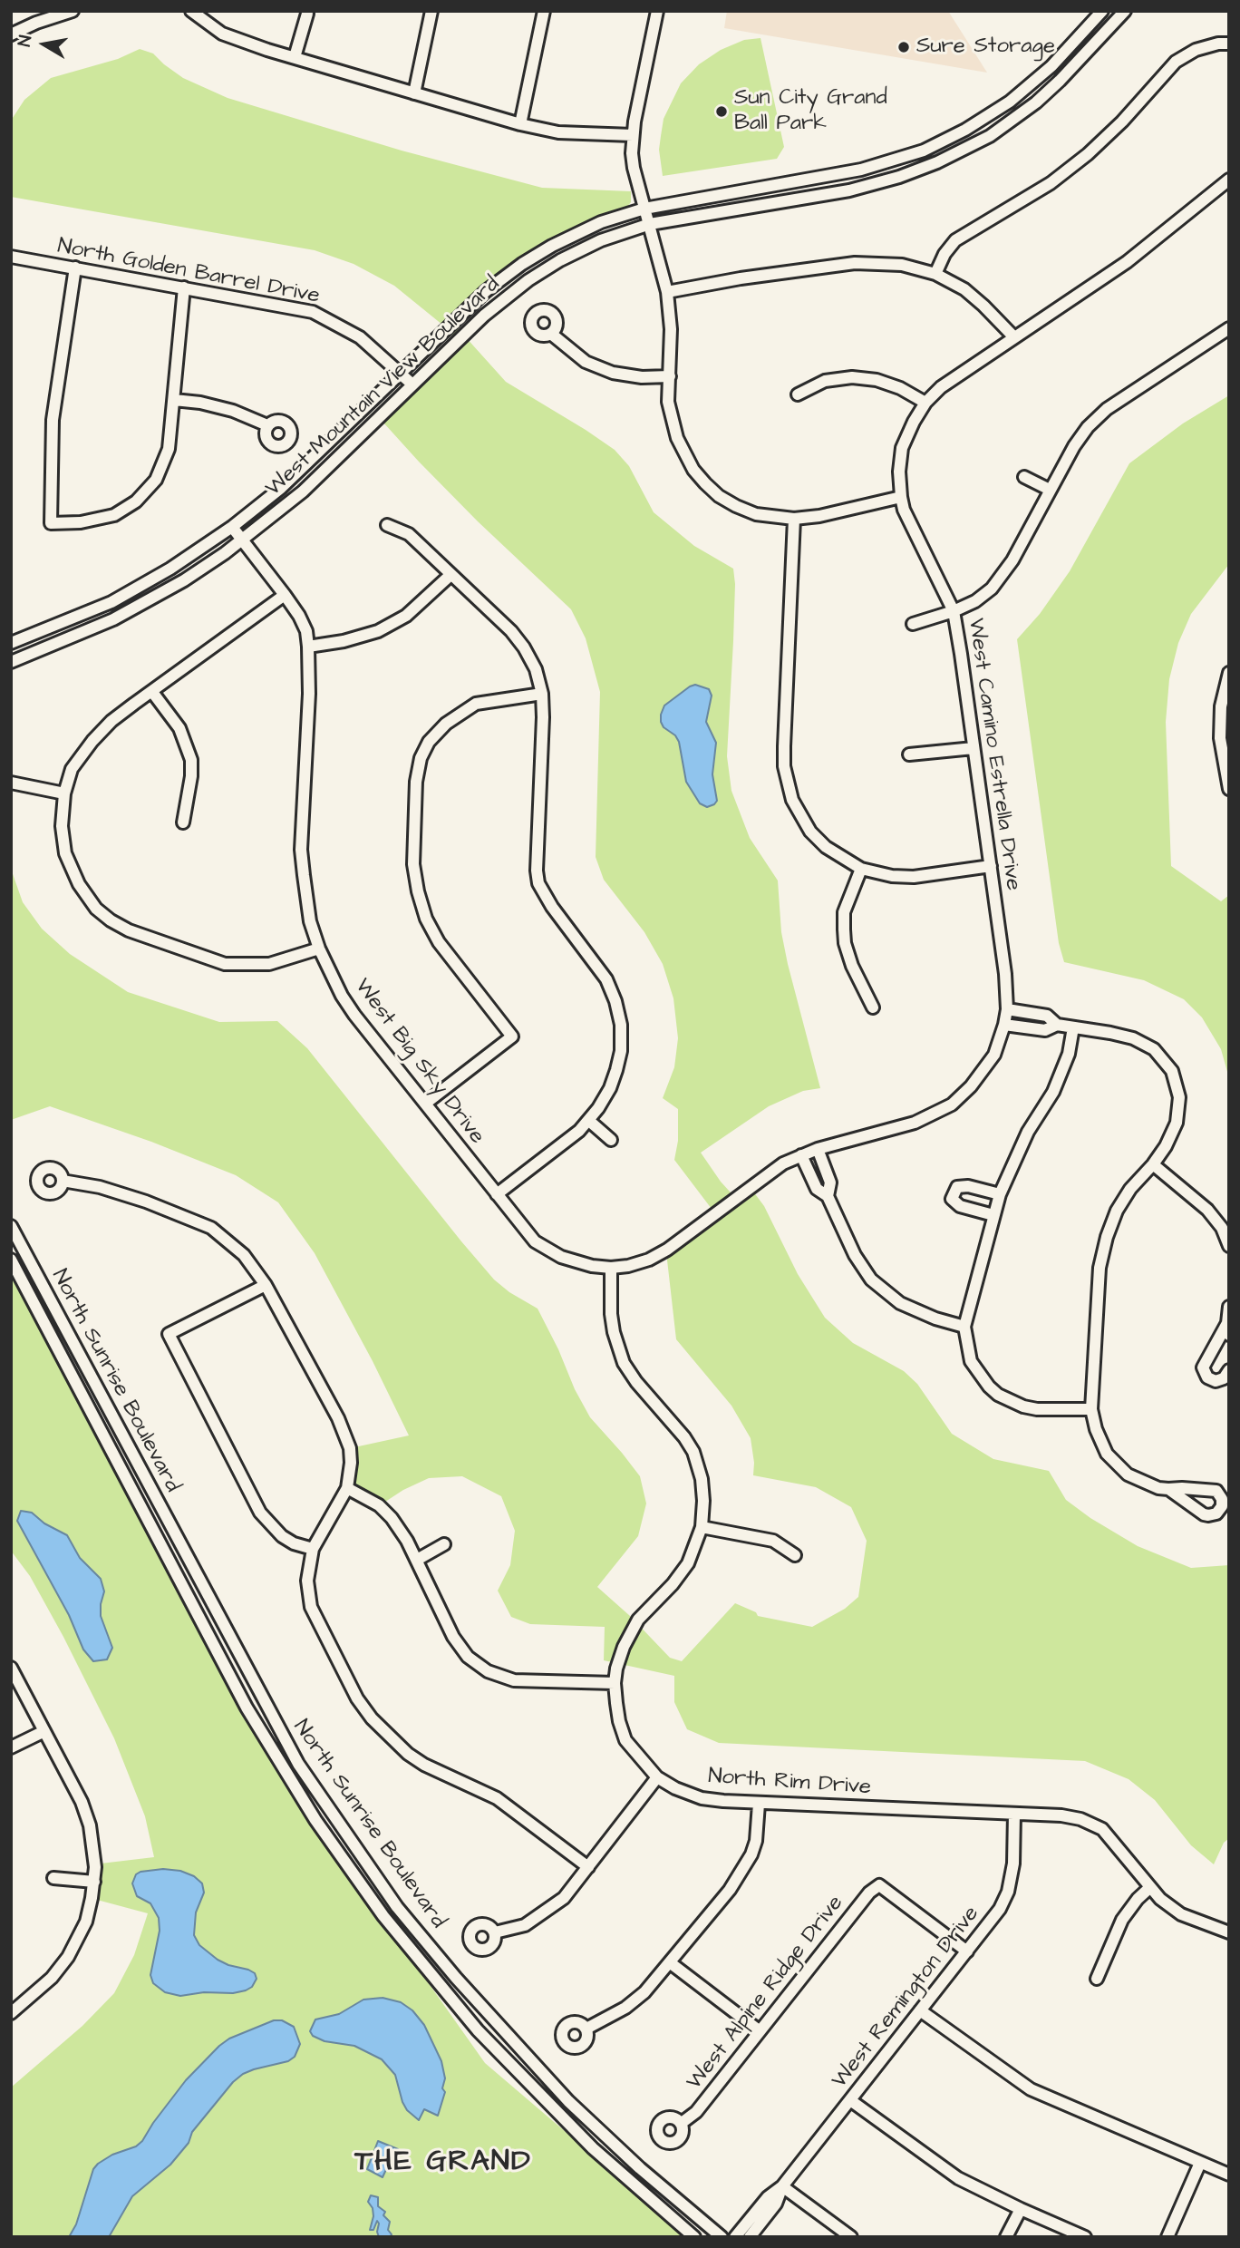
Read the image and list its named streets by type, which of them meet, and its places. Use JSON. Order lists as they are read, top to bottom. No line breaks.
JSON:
{"streets":{"street":["North Golden Barrel Drive","West Mountain View Boulevard","West Camino Estrella Drive","West Big Sky Drive","North Sunrise Boulevard","North Rim Drive","West Alpine Ridge Drive","West Remington Drive"]},"crossings":[["North Golden Barrel Drive","West Mountain View Boulevard"],["West Mountain View Boulevard","West Big Sky Drive"],["West Camino Estrella Drive","West Big Sky Drive"],["West Camino Estrella Drive","North Rim Drive"],["West Big Sky Drive","North Rim Drive"],["North Rim Drive","West Remington Drive"],["West Alpine Ridge Drive","West Remington Drive"]],"districts":["THE GRAND"],"places":["Sure Storage","Sun City Grand Ball Park"],"north":"left"}
